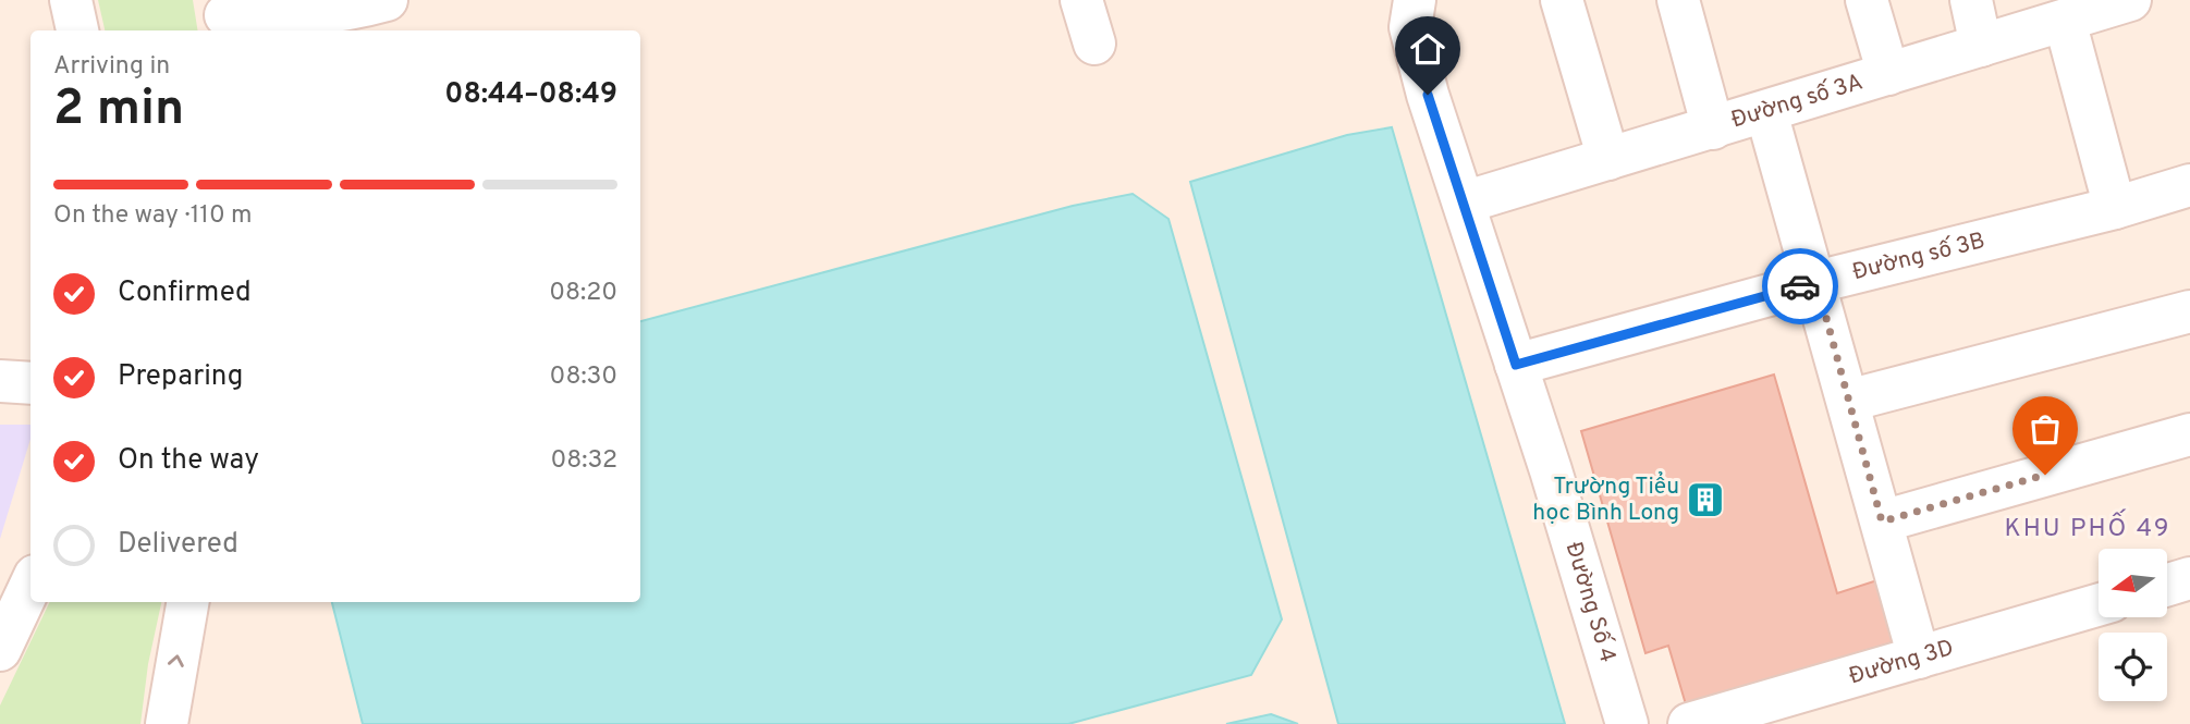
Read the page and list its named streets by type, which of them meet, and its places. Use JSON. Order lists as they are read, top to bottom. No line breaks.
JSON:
{"streets":{"street":["Đường số 3A","Đường số 3B","Đường Số 4","Đường 3D"]},"crossings":[["Đường số 3A","Đường Số 4"],["Đường số 3B","Đường Số 4"]],"districts":["KHU PHỐ 49"],"places":{"building":["Trường Tiểu học Bình Long"]},"north":"left","page":{"heading":["2 min","Arriving in","08:44–08:49"],"bar":"On the way · 110 m","list":[["Confirmed","08:20"],["Preparing","08:30"],["On the way","08:32"],"Delivered"]}}
